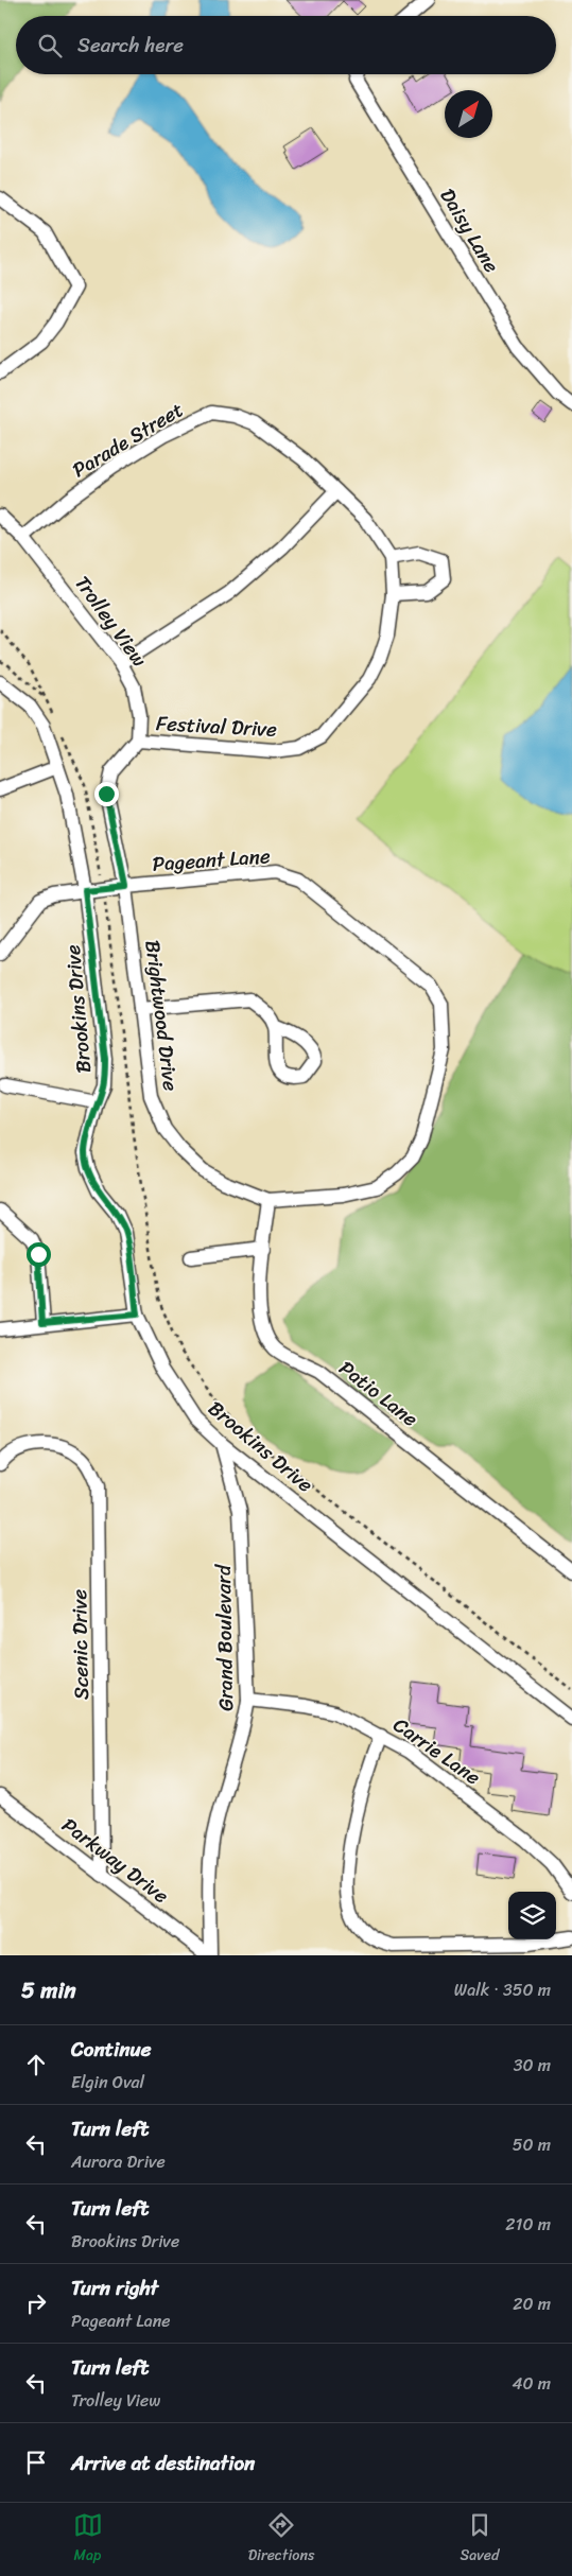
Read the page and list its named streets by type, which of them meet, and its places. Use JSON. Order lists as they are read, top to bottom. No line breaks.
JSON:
{"streets":{"street":["Daisy Lane","Parade Street","Trolley View","Festival Drive","Pageant Lane","Brookins Drive","Brightwood Drive","Patio Lane","Grand Boulevard","Scenic Drive","Carrie Lane","Parkway Drive"]},"crossings":[["Parade Street","Trolley View"],["Parade Street","Festival Drive"],["Trolley View","Festival Drive"],["Pageant Lane","Brookins Drive"],["Pageant Lane","Brightwood Drive"],["Brookins Drive","Grand Boulevard"],["Brightwood Drive","Patio Lane"],["Grand Boulevard","Carrie Lane"],["Grand Boulevard","Parkway Drive"],["Scenic Drive","Parkway Drive"]],"north":"top right","page":{"search":"Search here","heading":["5 min","Walk · 350 m"],"list":[["Continue","Elgin Oval","30 m"],["Turn left","Aurora Drive","50 m"],["Turn left","Brookins Drive","210 m"],["Turn right","Pageant Lane","20 m"],["Turn left","Trolley View","40 m"],"Arrive at destination"],"nav":["Map","Directions","Saved"]}}
